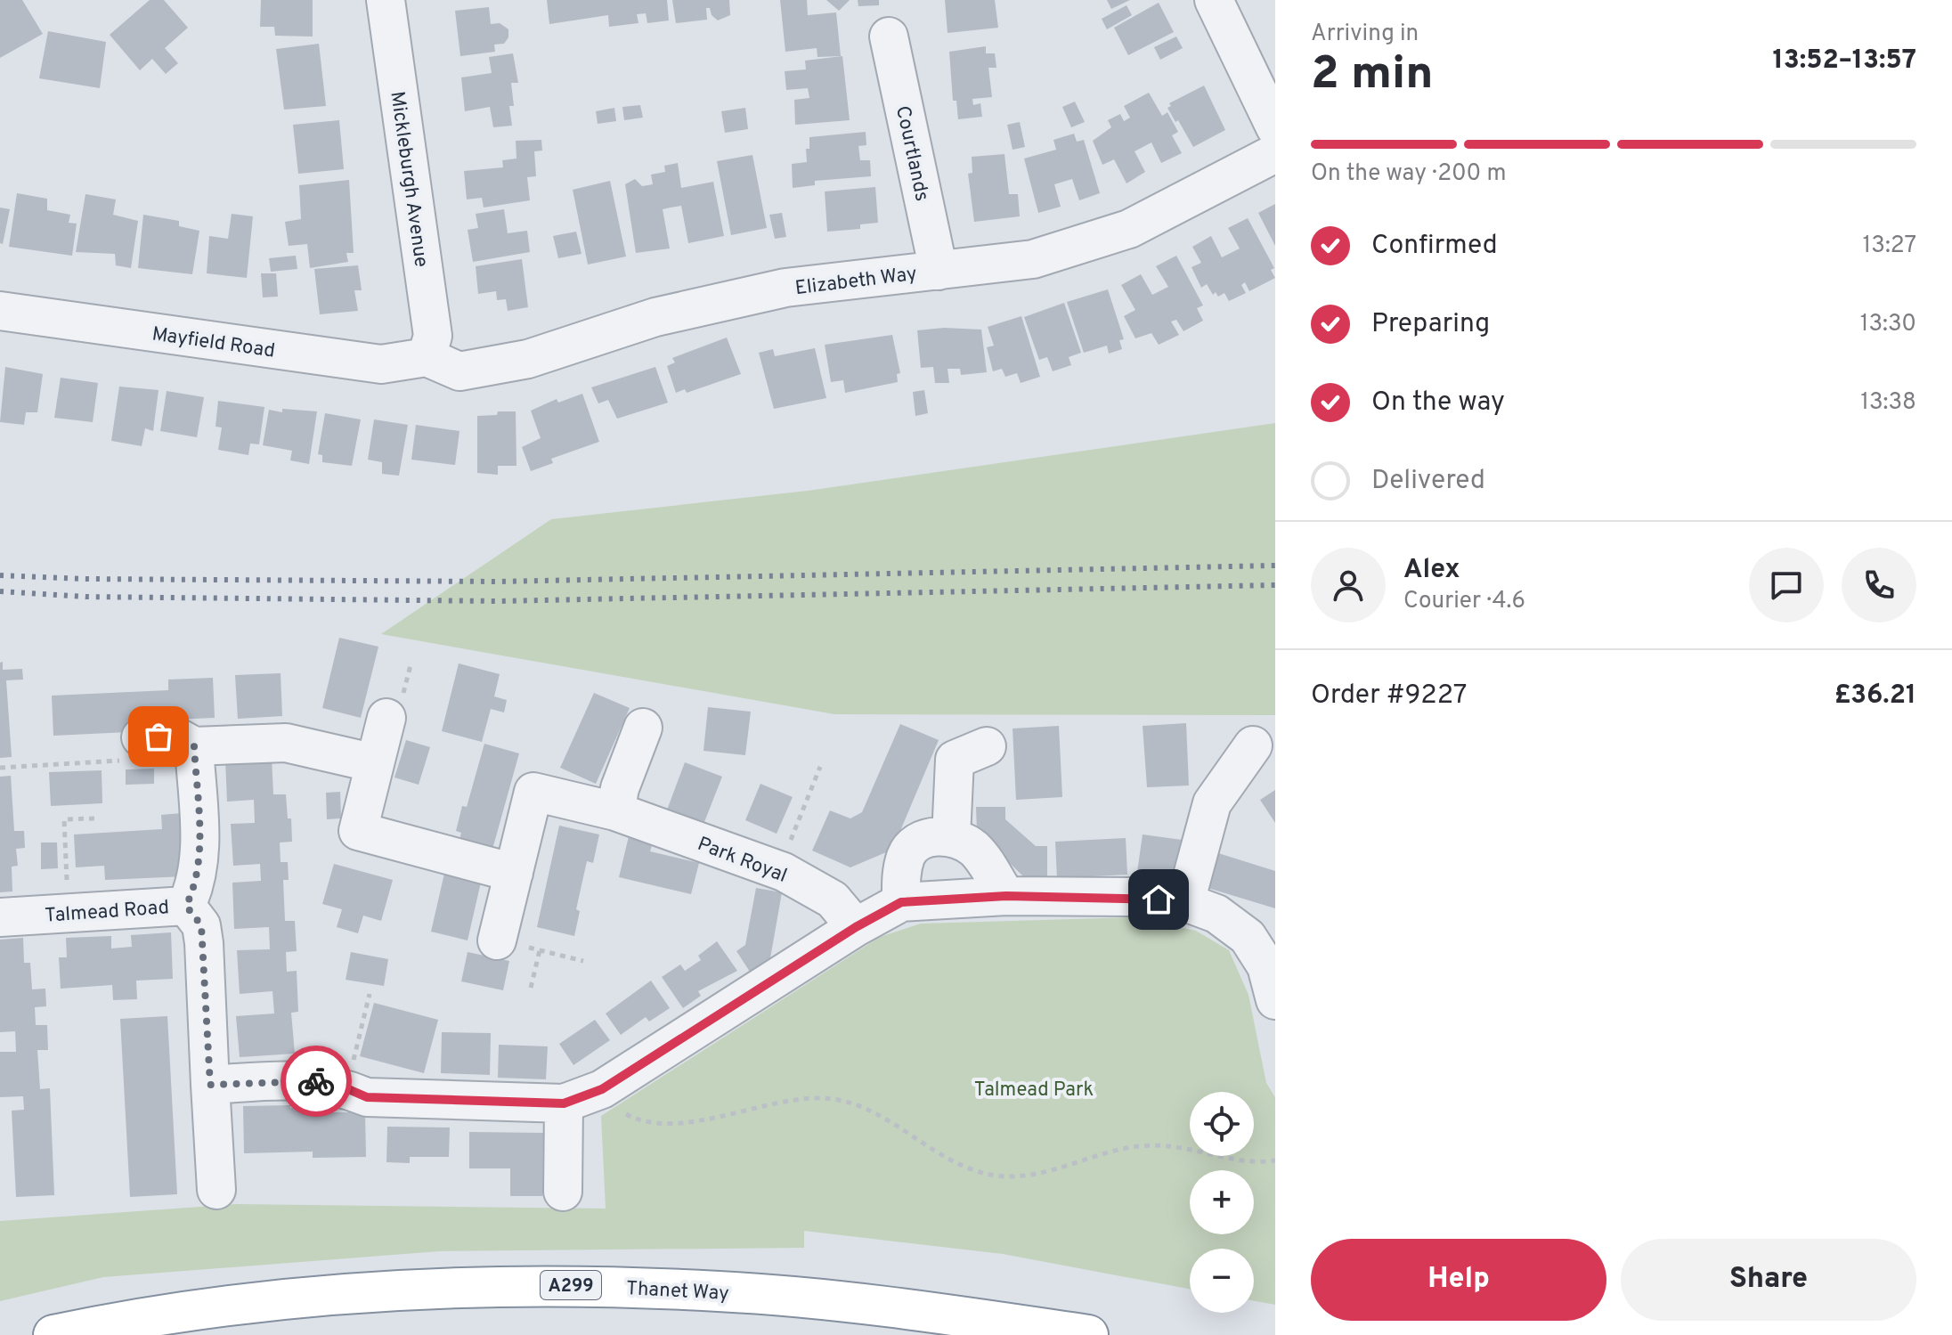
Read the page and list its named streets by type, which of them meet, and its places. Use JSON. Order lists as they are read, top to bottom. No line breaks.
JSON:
{"streets":{"highway":["A299","Thanet Way"],"street":["Courtlands","Mickleburgh Avenue","Elizabeth Way","Mayfield Road","Park Royal","Talmead Road"]},"crossings":[["Courtlands","Elizabeth Way"],["Mickleburgh Avenue","Elizabeth Way"],["Mickleburgh Avenue","Mayfield Road"],["Elizabeth Way","Mayfield Road"]],"parks":["Talmead Park"],"page":{"heading":["2 min","Arriving in","13:52–13:57"],"panel":["Alex","Courier · 4.6","Order #9227","£36.21"],"bar":"On the way · 200 m","list":[["Confirmed","13:27"],["Preparing","13:30"],["On the way","13:38"],"Delivered"],"map_buttons":["+","−"],"buttons":["Help","Share"]}}
